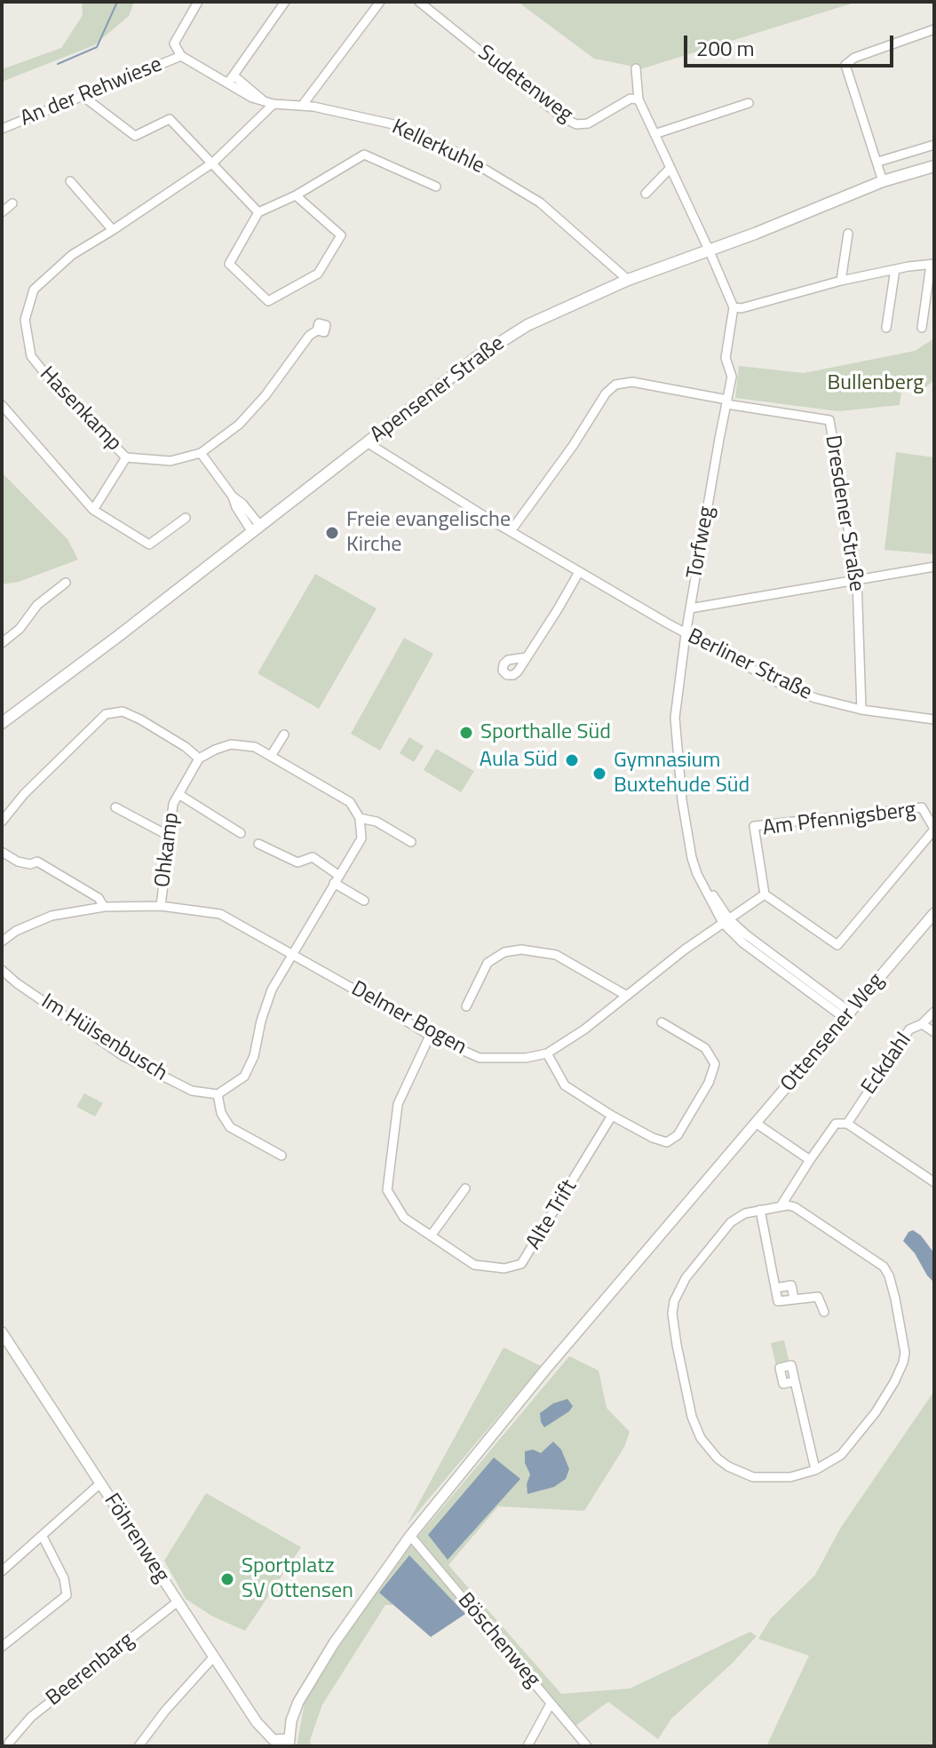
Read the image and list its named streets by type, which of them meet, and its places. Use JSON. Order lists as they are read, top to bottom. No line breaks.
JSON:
{"streets":{"main road":["Apensener Straße"],"street":["Sudetenweg","An der Rehwiese","Kellerkuhle","Hasenkamp","Dresdener Straße","Torfweg","Berliner Straße","Am Pfennigsberg","Ohkamp","Delmer Bogen","Ottensener Weg","Im Hülsenbusch","Eckdahl","Alte Trift","Föhrenweg","Böschenweg","Beerenbarg"]},"crossings":[["An der Rehwiese","Kellerkuhle"],["Kellerkuhle","Apensener Straße"],["Kellerkuhle","Hasenkamp"],["Apensener Straße","Berliner Straße"],["Dresdener Straße","Torfweg"],["Dresdener Straße","Berliner Straße"],["Torfweg","Berliner Straße"],["Torfweg","Delmer Bogen"],["Torfweg","Ottensener Weg"],["Ohkamp","Delmer Bogen"],["Delmer Bogen","Alte Trift"],["Ottensener Weg","Föhrenweg"],["Ottensener Weg","Böschenweg"],["Föhrenweg","Beerenbarg"]],"parks":["Bullenberg"],"places":["Freie evangelische Kirche","Sporthalle Süd","Aula Süd","Gymnasium Buxtehude Süd","Sportplatz SV Ottensen"],"scale_bar":"200 m"}
